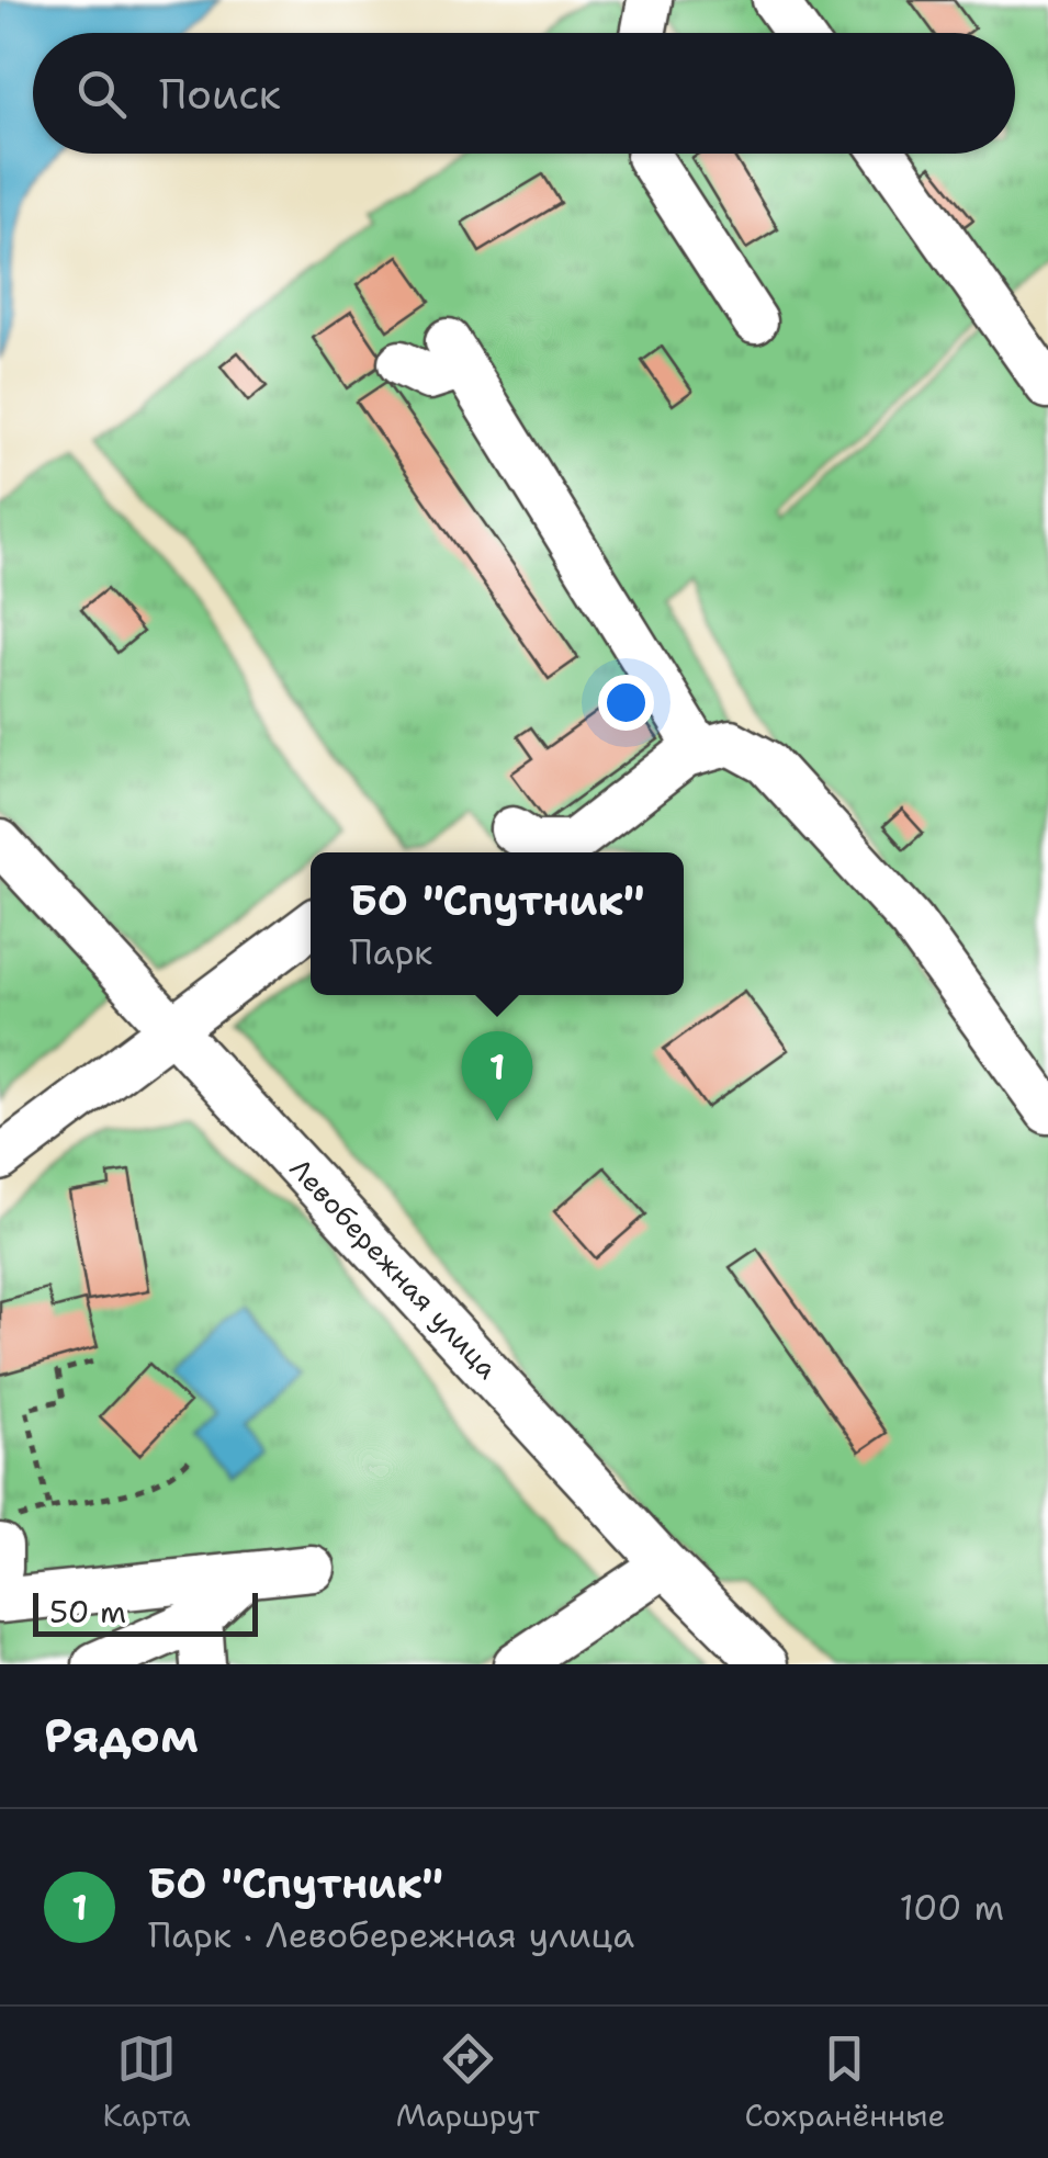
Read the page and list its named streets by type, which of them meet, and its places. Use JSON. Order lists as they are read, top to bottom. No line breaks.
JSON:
{"streets":{"street":["Левобережная улица"]},"scale_bar":"50 m","page":{"search":"Поиск","popup":["БО \"Спутник\"","Парк"],"pins":"1","scale":"50 m","heading":"Рядом","list":[{"mark":"1","name":"БО \"Спутник\"","note":"Парк · Левобережная улица","value":"100 m"}],"nav":["Карта","Маршрут","Сохранённые"]}}
